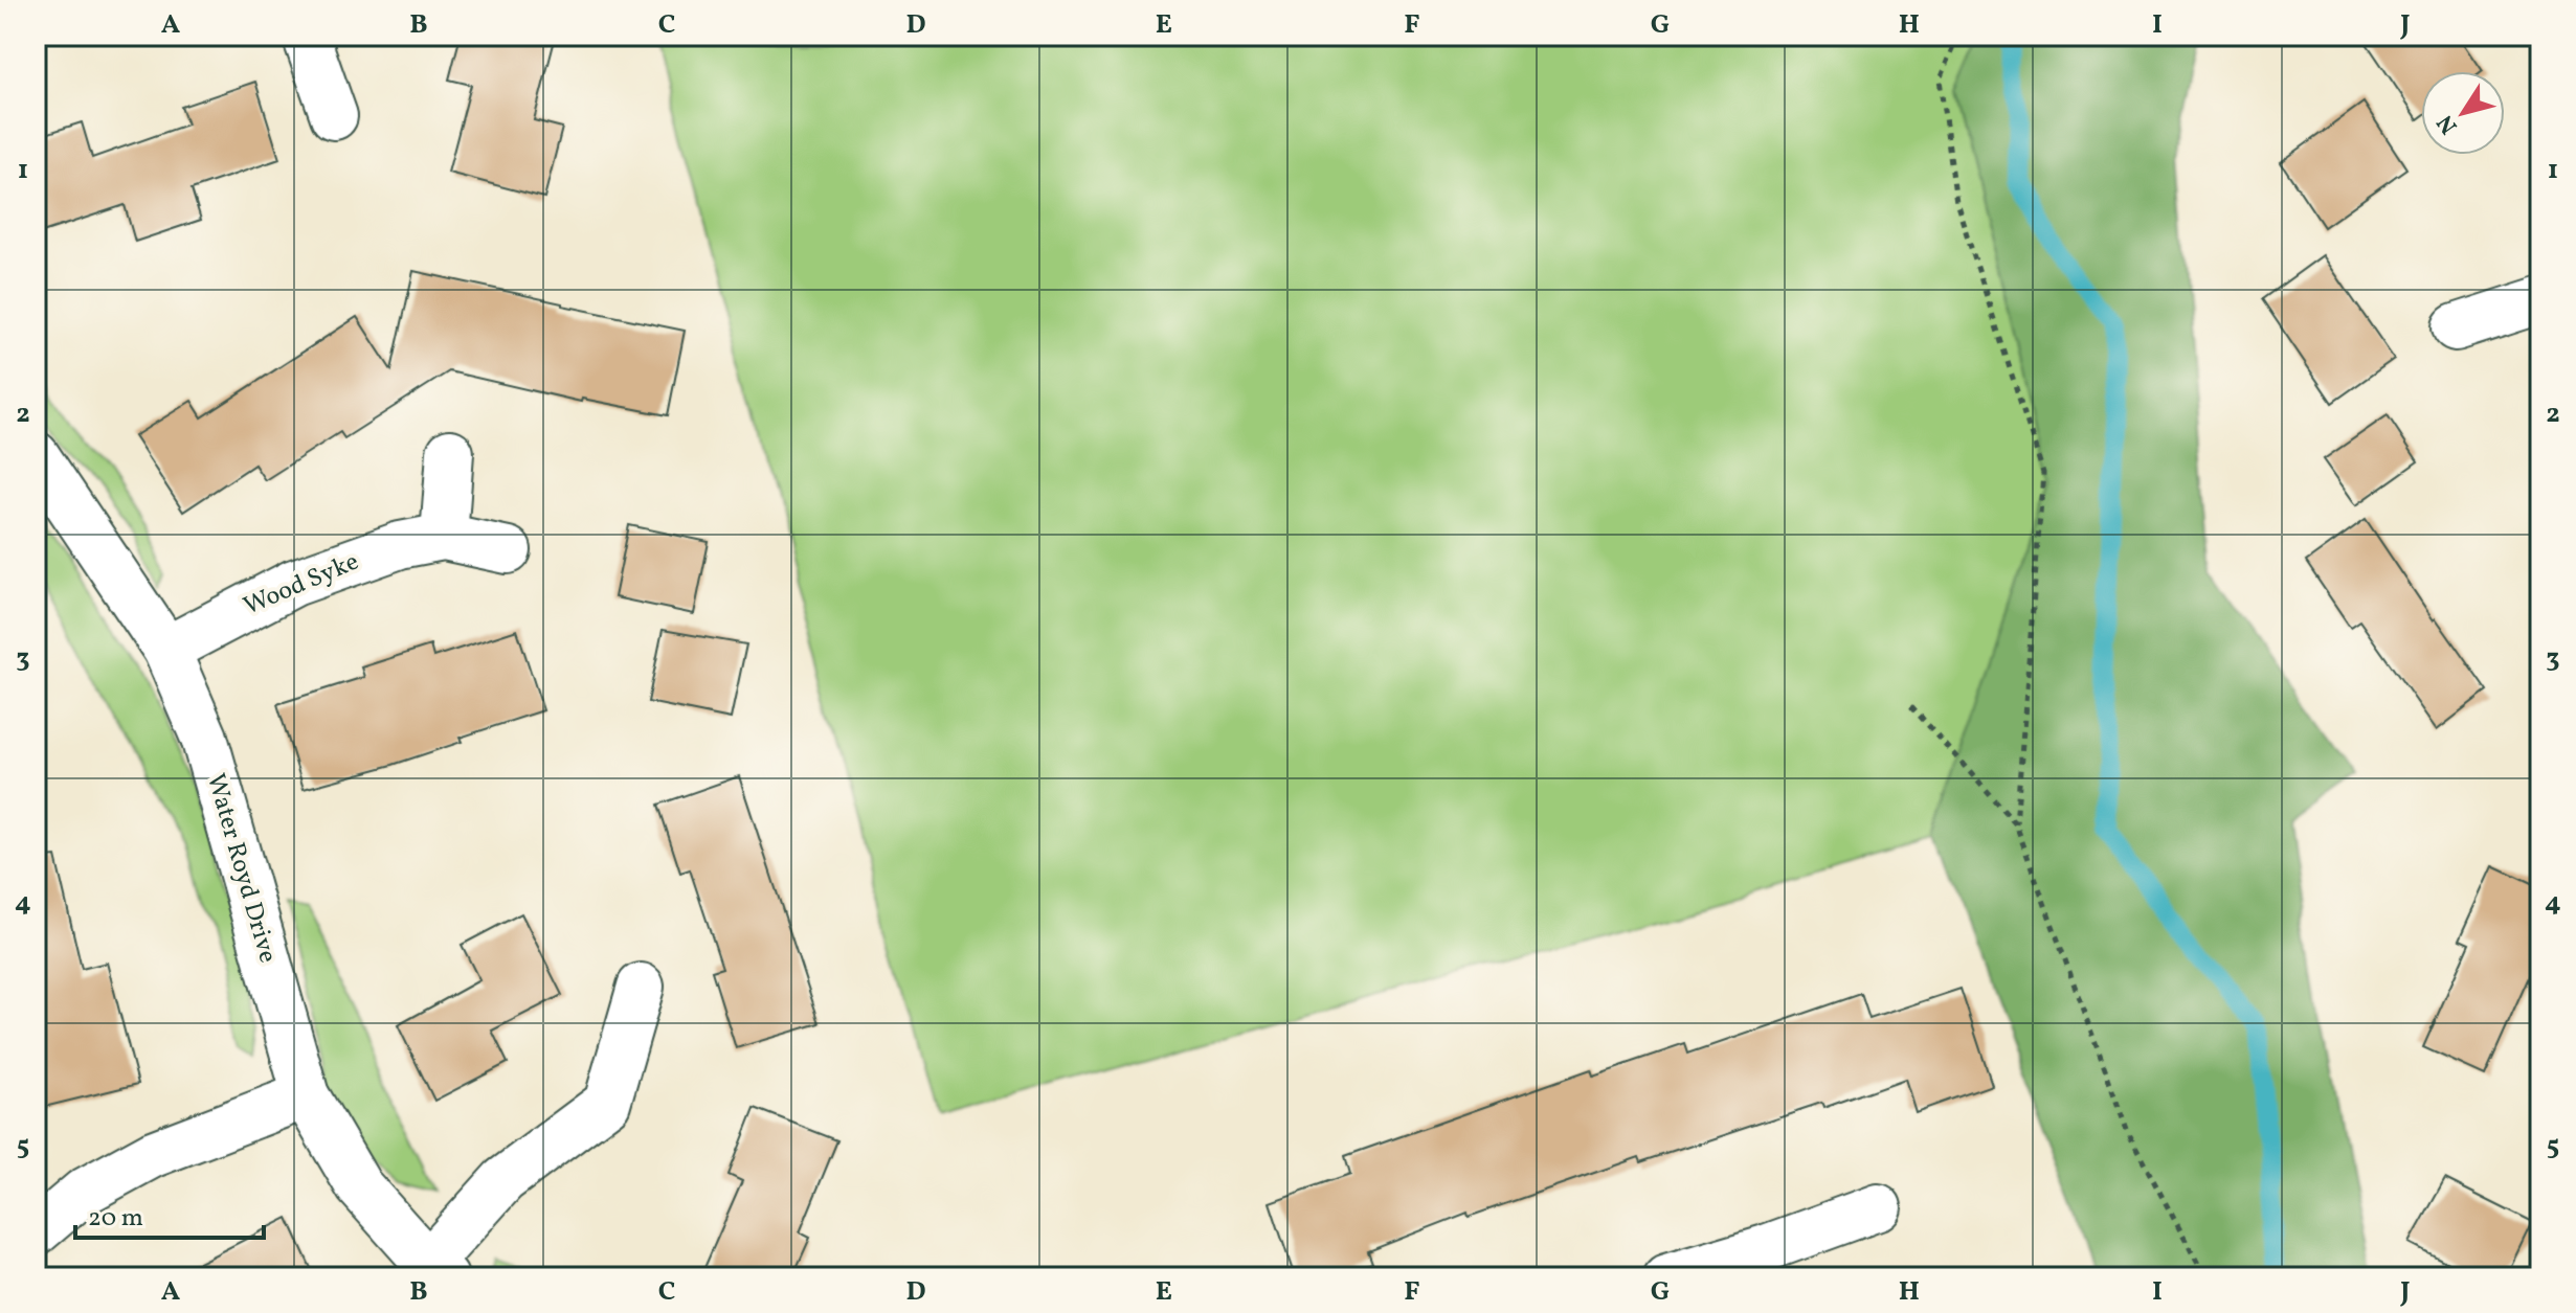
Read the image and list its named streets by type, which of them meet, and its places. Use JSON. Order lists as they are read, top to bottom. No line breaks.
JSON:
{"streets":{"street":["Wood Syke","Water Royd Drive"]},"crossings":[["Wood Syke","Water Royd Drive"]],"scale_bar":"20 m","north":"bottom left","grid":{"columns":["A","B","C","D","E","F","G","H","I","J"],"rows":["1","2","3","4","5"]}}
